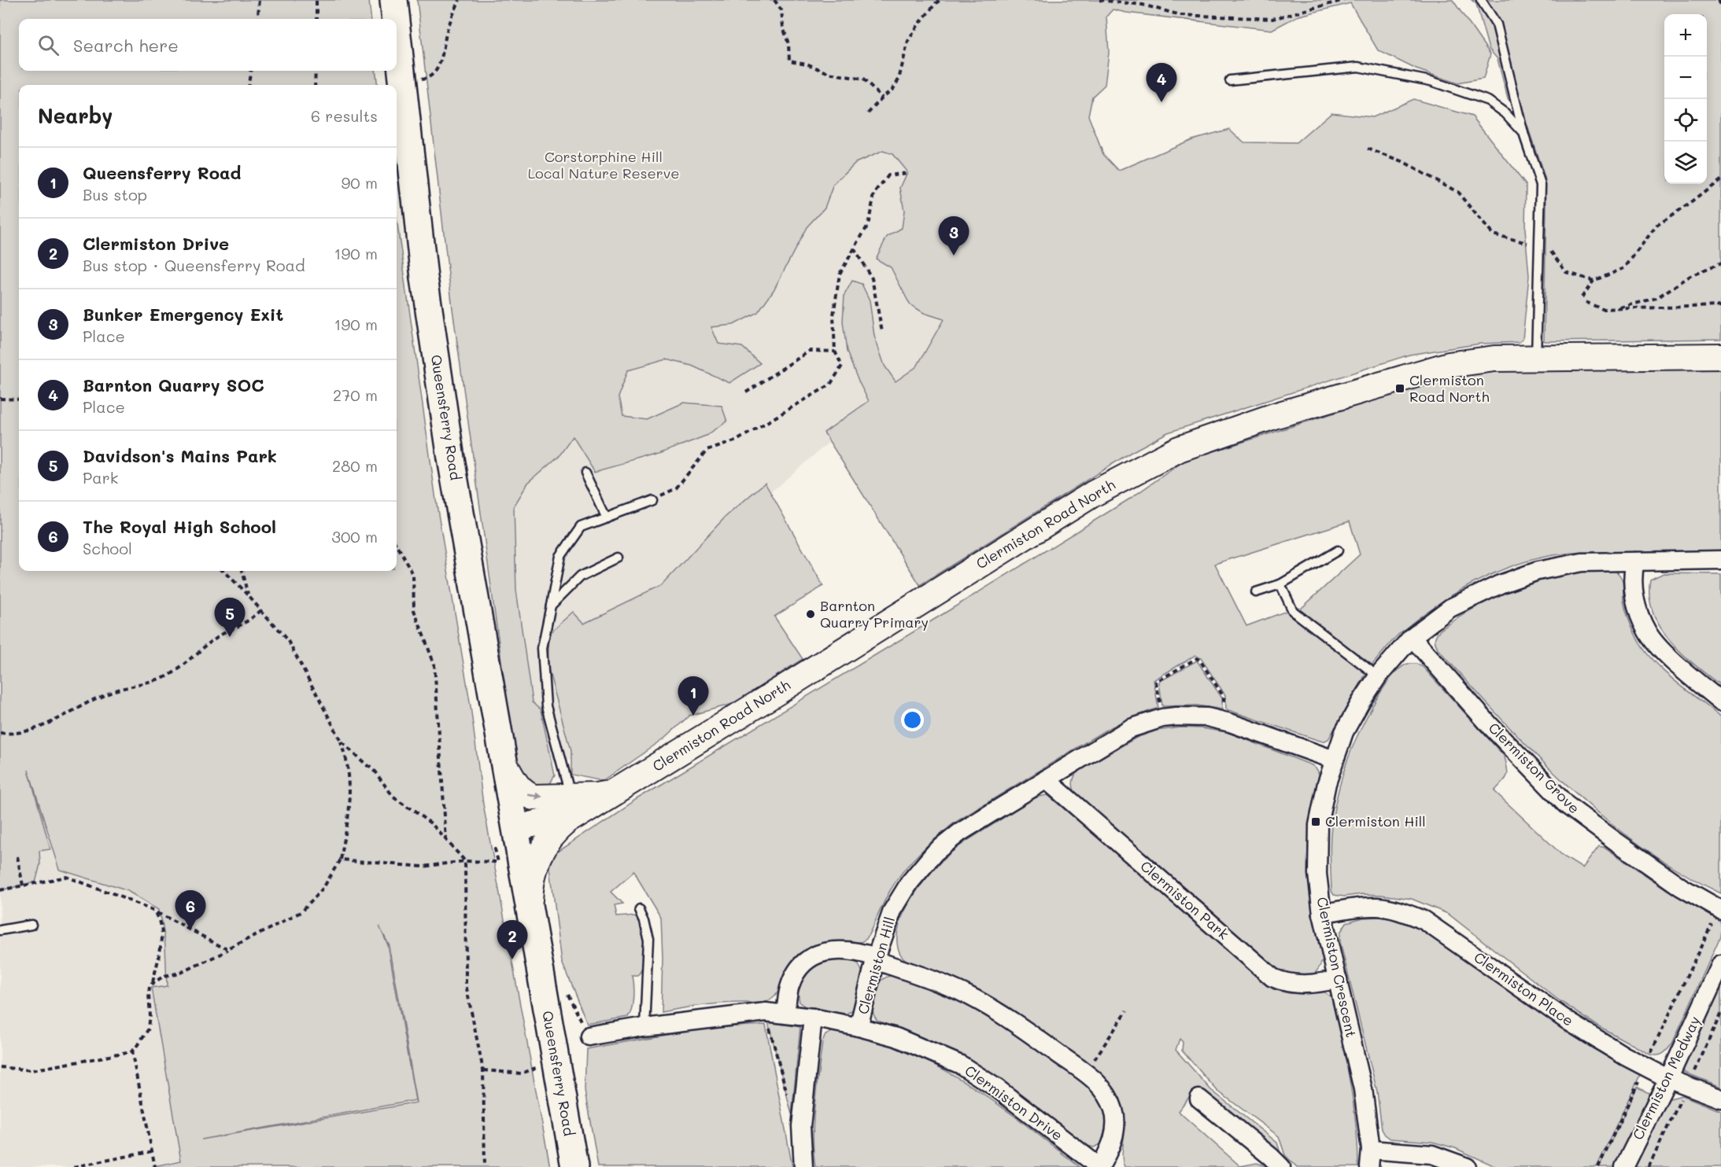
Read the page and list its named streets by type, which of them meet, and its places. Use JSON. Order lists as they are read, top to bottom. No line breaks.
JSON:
{"streets":{"main road":["Queensferry Road"],"street":["Clermiston Road North","Clermiston Grove","Clermiston Park","Clermiston Hill","Clermiston Crescent","Clermiston Place","Clermiston Medway","Clermiston Drive"]},"crossings":[["Queensferry Road","Clermiston Road North"],["Clermiston Grove","Clermiston Crescent"],["Clermiston Park","Clermiston Hill"],["Clermiston Park","Clermiston Crescent"],["Clermiston Hill","Clermiston Crescent"],["Clermiston Hill","Clermiston Drive"],["Clermiston Crescent","Clermiston Place"],["Clermiston Place","Clermiston Medway"]],"parks":["Corstorphine Hill Local Nature Reserve"],"places":{"transit":["Clermiston Road North","Clermiston Hill"],"other":["Barnton Quarry Primary"]},"page":{"map_buttons":["+","−"],"search":"Search here","pins":["4","3","5","1","6","2"],"heading":["Nearby","6 results"],"list":[{"mark":"1","name":"Queensferry Road","note":"Bus stop","value":"90 m"},{"mark":"2","name":"Clermiston Drive","note":"Bus stop · Queensferry Road","value":"190 m"},{"mark":"3","name":"Bunker Emergency Exit","note":"Place","value":"190 m"},{"mark":"4","name":"Barnton Quarry SOC","note":"Place","value":"270 m"},{"mark":"5","name":"Davidson's Mains Park","note":"Park","value":"280 m"},{"mark":"6","name":"The Royal High School","note":"School","value":"300 m"}]}}
